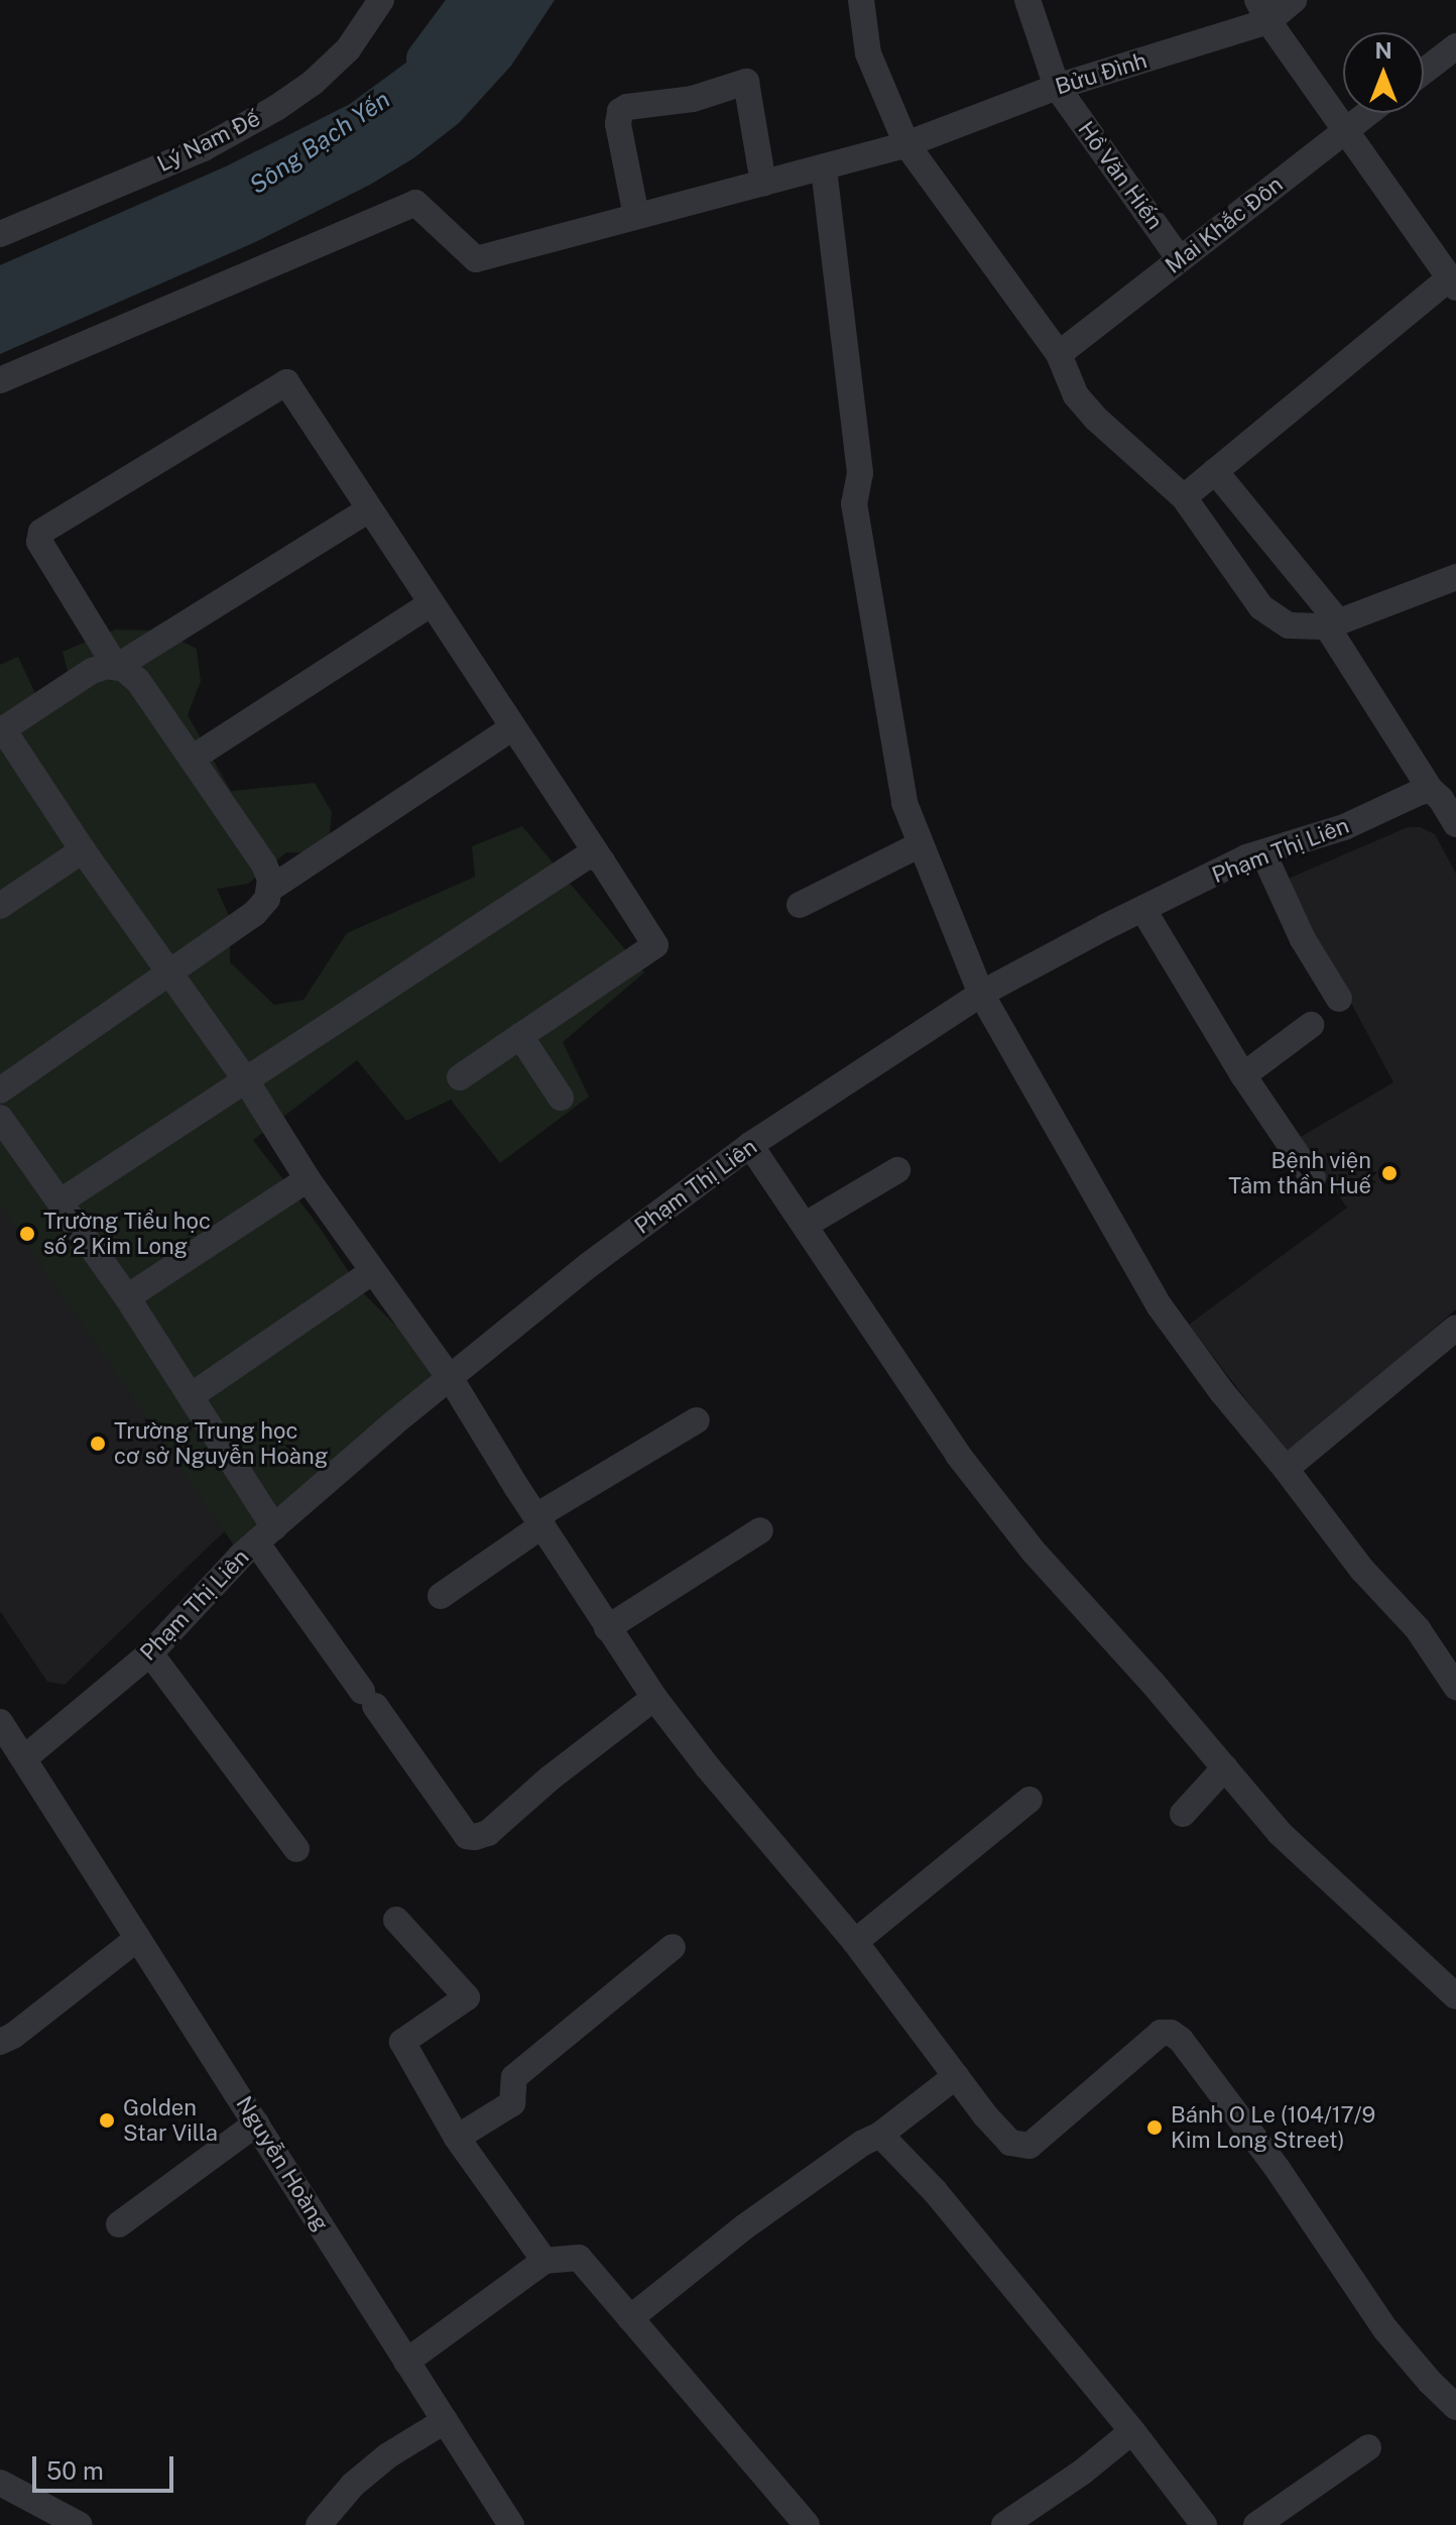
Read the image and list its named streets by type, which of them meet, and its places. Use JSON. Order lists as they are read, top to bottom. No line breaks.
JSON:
{"streets":{"street":["Bửu Đình","Lý Nam Đế","Hồ Văn Hiến","Mai Khắc Đôn","Phạm Thị Liên","Nguyễn Hoàng"]},"crossings":[["Bửu Đình","Hồ Văn Hiến"],["Hồ Văn Hiến","Mai Khắc Đôn"],["Phạm Thị Liên","Nguyễn Hoàng"]],"water":["Sông Bạch Yến"],"places":["Bệnh viện Tâm thần Huế","Trường Tiểu học số 2 Kim Long","Trường Trung học cơ sở Nguyễn Hoàng","Golden Star Villa","Bánh O Le (104/17/9 Kim Long Street)"],"scale_bar":"50 m","north":"top"}
